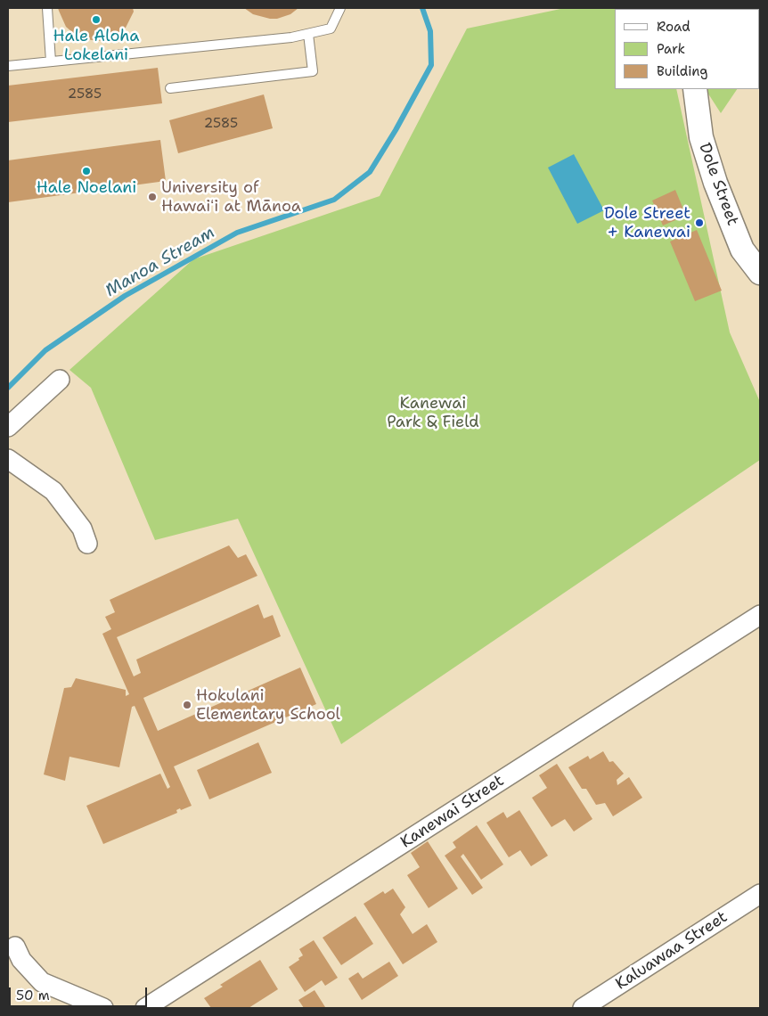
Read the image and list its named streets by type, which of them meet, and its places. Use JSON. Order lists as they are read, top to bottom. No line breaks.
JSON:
{"streets":{"street":["Dole Street","Kanewai Street","Kaluawaa Street"]},"water":["Manoa Stream"],"parks":["Kanewai Park & Field"],"places":["Hale Aloha Lokelani","Hale Noelani","University of Hawaiʻi at Mānoa","Dole Street + Kanewai","Hokulani Elementary School"],"house_numbers":["2585","2585"],"legend":["Road","Park","Building"],"scale_bar":"50 m"}
